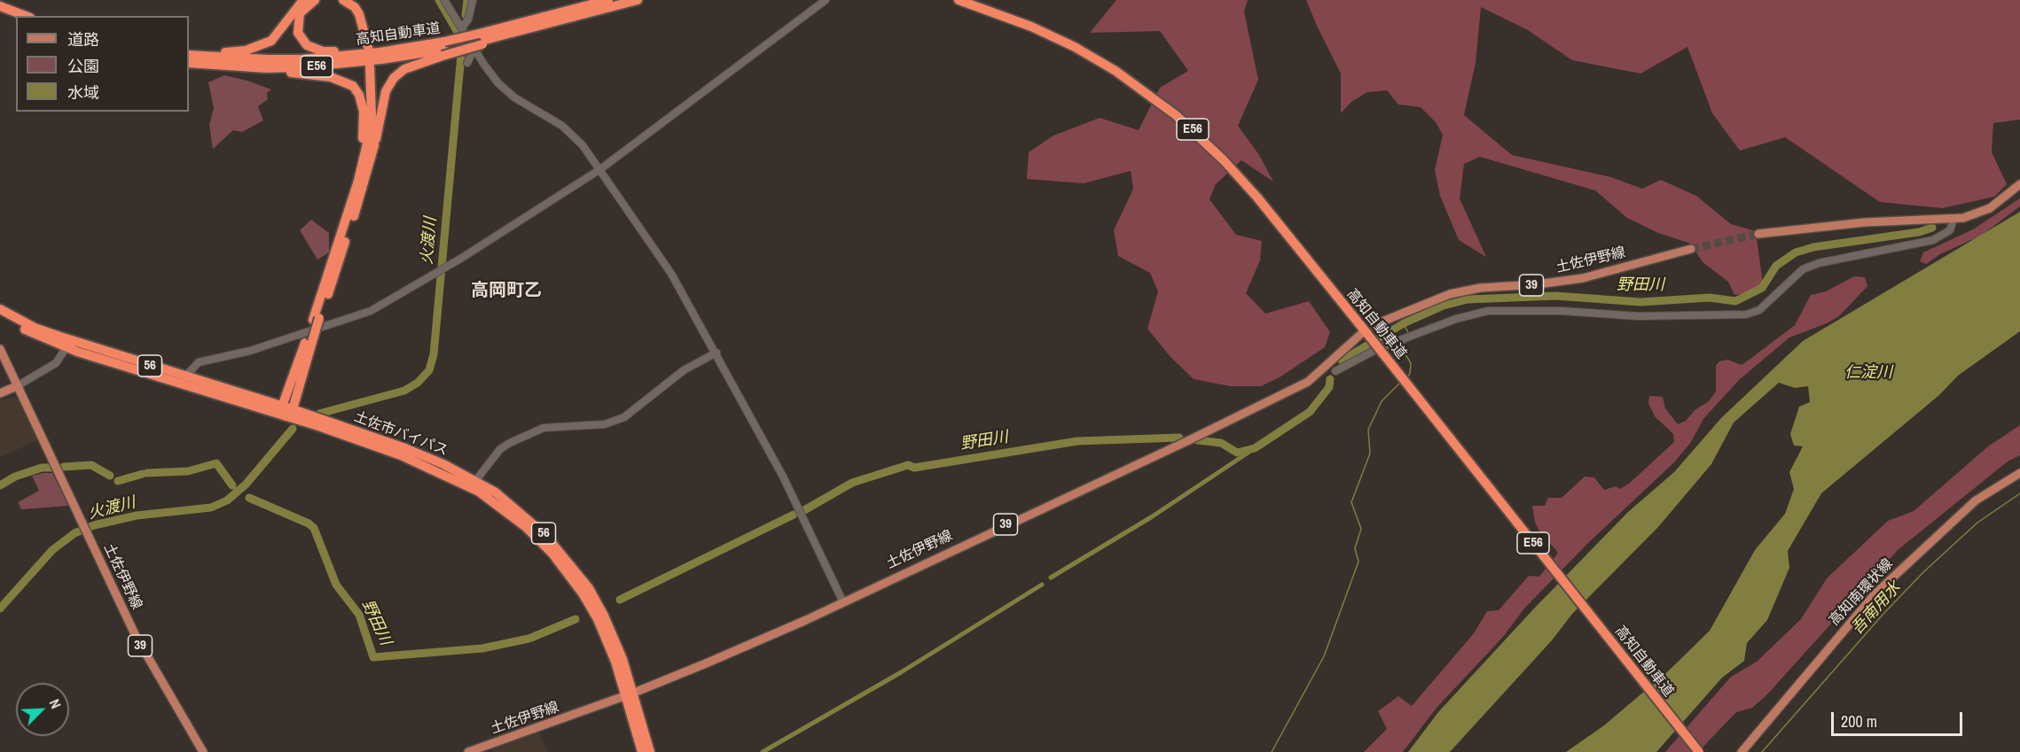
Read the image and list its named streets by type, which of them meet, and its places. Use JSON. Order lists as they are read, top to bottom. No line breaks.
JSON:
{"streets":{"highway":["高知自動車道","E56","56","土佐市バイパス"],"main road":["土佐伊野線","39","高知南環状線"]},"crossings":[["高知自動車道","土佐伊野線"],["土佐伊野線","土佐市バイパス"]],"districts":["高岡町乙"],"water":["火渡川","野田川","仁淀川","吾南用水"],"legend":["道路","公園","水域"],"scale_bar":"200 m","north":"top right"}
